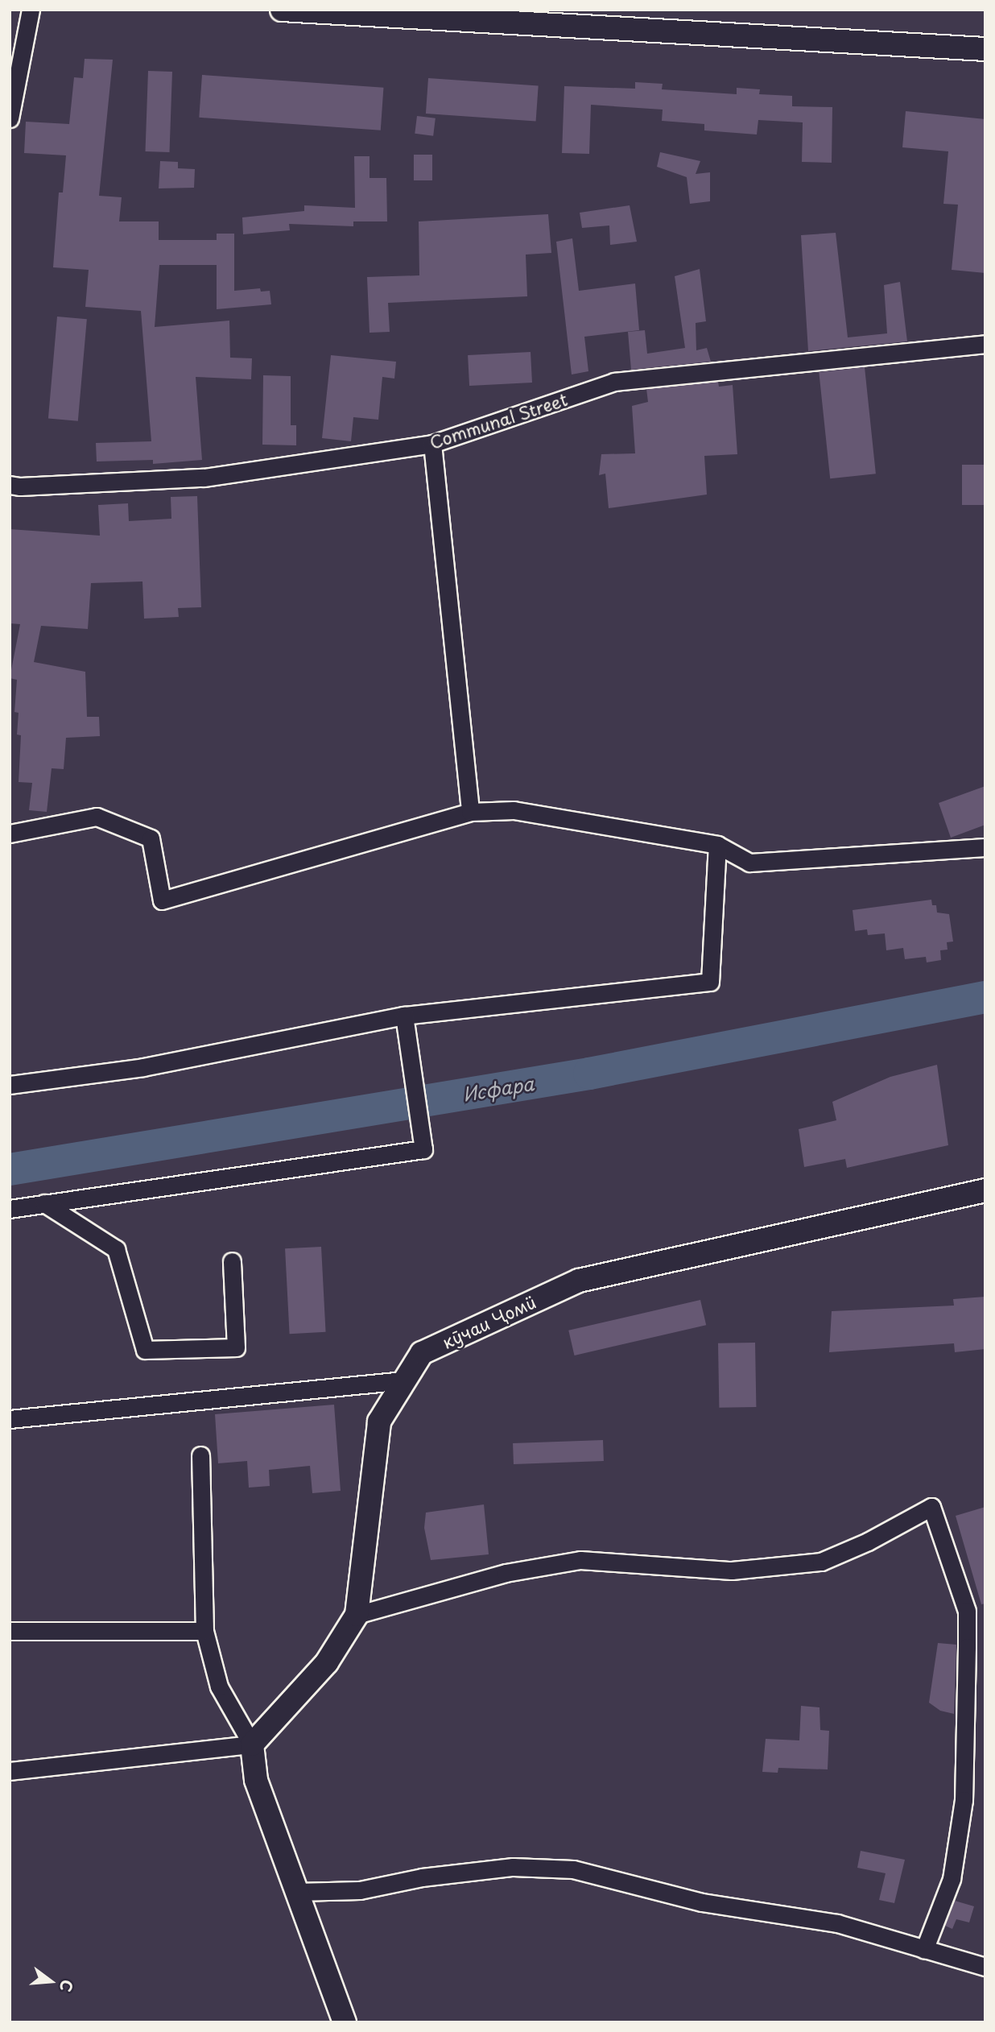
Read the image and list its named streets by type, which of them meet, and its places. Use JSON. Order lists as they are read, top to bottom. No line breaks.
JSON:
{"streets":{"main road":["кӯчаи Ҷомӣ"],"street":["Communal Street"]},"water":["Исфара"],"north":"right"}
